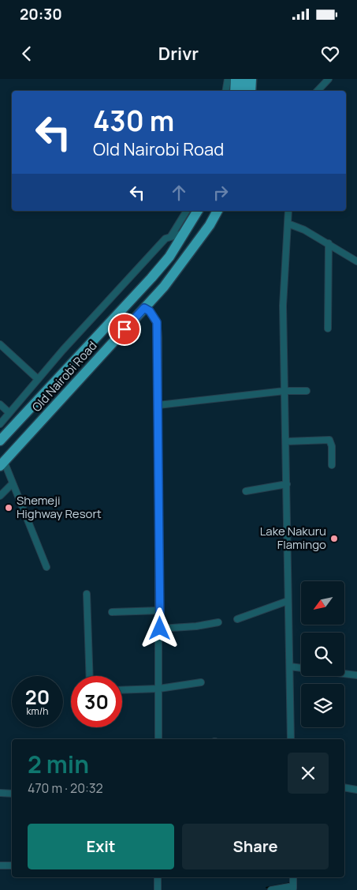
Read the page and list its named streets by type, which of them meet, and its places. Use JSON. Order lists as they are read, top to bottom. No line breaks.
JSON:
{"streets":{"highway":["Old Nairobi Road"]},"places":["Shemeji Highway Resort","Lake Nakuru Flamingo"],"north":"bottom left","page":{"status":"20:30","header":"Drivr","turn":["430 m","Old Nairobi Road"],"speed":"20 km/h","limit":"30","heading":["2 min","470 m · 20:32"],"buttons":["Exit","Share"]}}
